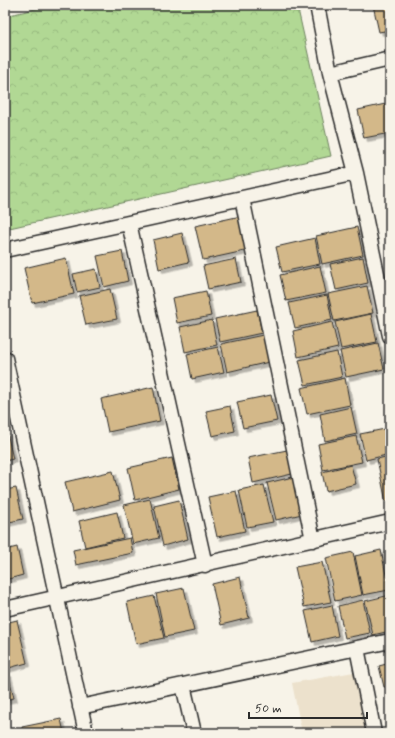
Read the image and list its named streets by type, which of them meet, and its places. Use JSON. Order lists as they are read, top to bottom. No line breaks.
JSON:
{"scale_bar":"50 m"}
